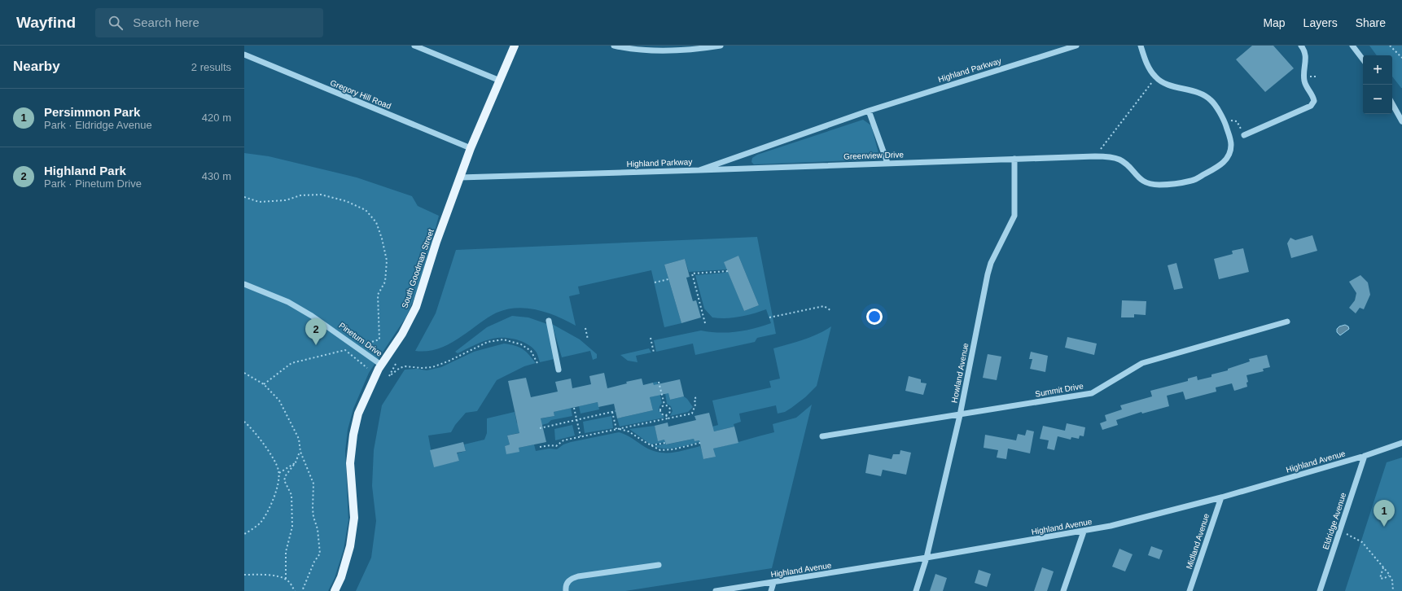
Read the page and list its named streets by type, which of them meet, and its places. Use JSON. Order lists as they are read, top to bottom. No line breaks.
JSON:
{"streets":{"main road":["South Goodman Street"],"street":["Highland Parkway","Gregory Hill Road","Greenview Drive","Pinetum Drive","Howland Avenue","Summit Drive","Highland Avenue","Eldridge Avenue","Midland Avenue"]},"crossings":[["Highland Parkway","Greenview Drive"],["Highland Parkway","South Goodman Street"],["Gregory Hill Road","South Goodman Street"],["Greenview Drive","Howland Avenue"],["South Goodman Street","Pinetum Drive"],["Howland Avenue","Summit Drive"],["Howland Avenue","Highland Avenue"],["Highland Avenue","Eldridge Avenue"],["Highland Avenue","Midland Avenue"]],"page":{"header":"Wayfind","search":"Search here","nav":["Map","Layers","Share"],"heading":["Nearby","2 results"],"map_buttons":["+","−"],"list":[{"mark":"1","name":"Persimmon Park","note":"Park · Eldridge Avenue","value":"420 m"},{"mark":"2","name":"Highland Park","note":"Park · Pinetum Drive","value":"430 m"}],"pins":["2","1"]}}
